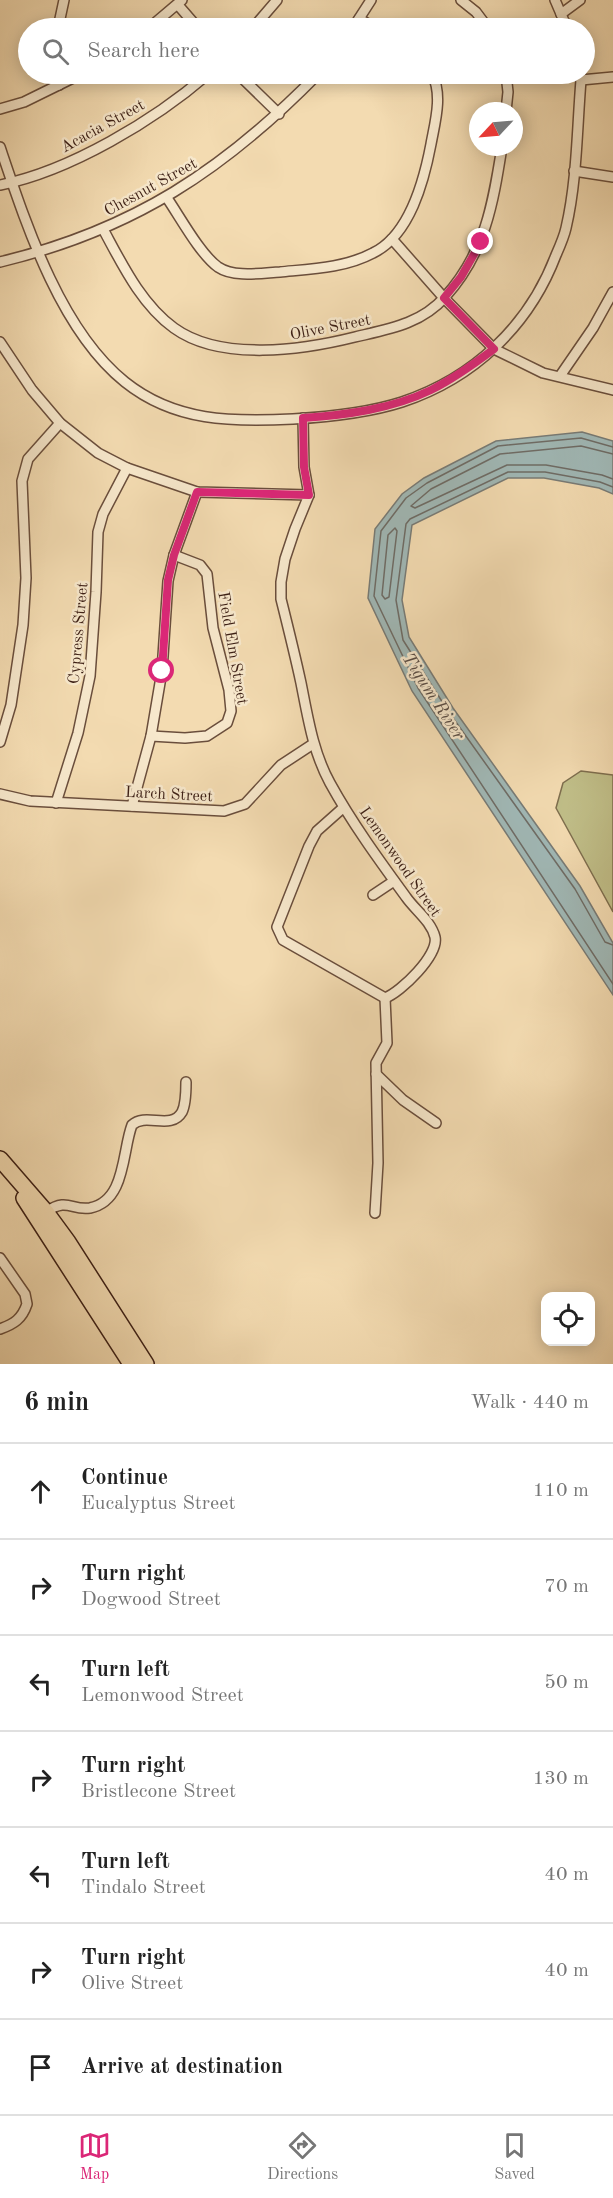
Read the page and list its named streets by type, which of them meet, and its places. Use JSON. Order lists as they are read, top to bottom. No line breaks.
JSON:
{"streets":{"street":["Acacia Street","Chesnut Street","Olive Street","Cypress Street","Field Elm Street","Larch Street","Lemonwood Street"]},"crossings":[["Chesnut Street","Olive Street"],["Cypress Street","Larch Street"],["Larch Street","Lemonwood Street"]],"water":["Tigum River"],"north":"bottom left","page":{"search":"Search here","heading":["6 min","Walk · 440 m"],"list":[["Continue","Eucalyptus Street","110 m"],["Turn right","Dogwood Street","70 m"],["Turn left","Lemonwood Street","50 m"],["Turn right","Bristlecone Street","130 m"],["Turn left","Tindalo Street","40 m"],["Turn right","Olive Street","40 m"],"Arrive at destination"],"nav":["Map","Directions","Saved"]}}
